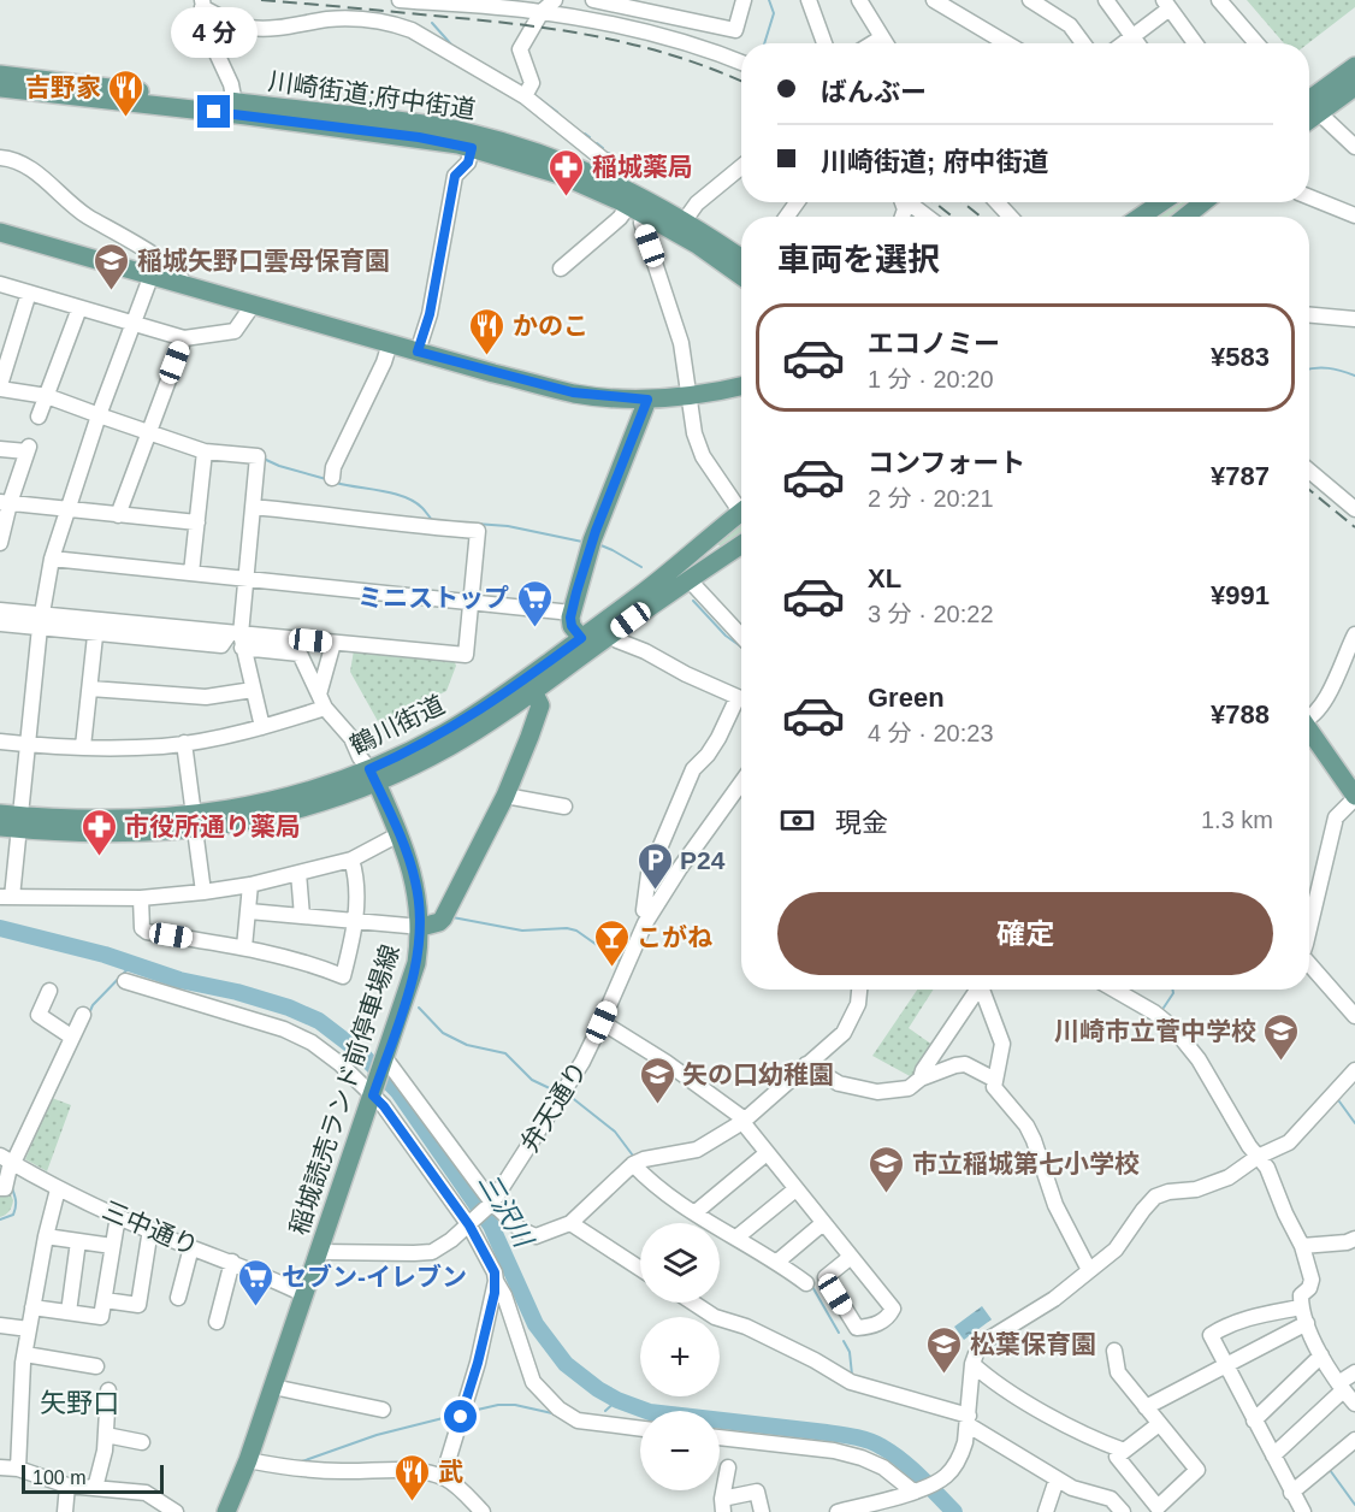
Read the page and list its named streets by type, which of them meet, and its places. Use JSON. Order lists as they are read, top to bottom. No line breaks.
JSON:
{"streets":{"main road":["川崎街道;府中街道","鶴川街道","稲城読売ランド前停車場線"],"street":["弁天通り","三中通り"]},"crossings":[["鶴川街道","稲城読売ランド前停車場線"],["稲城読売ランド前停車場線","弁天通り"],["稲城読売ランド前停車場線","三中通り"]],"districts":["矢野口"],"water":["三沢川"],"places":{"restaurant":["吉野家","かのこ","武"],"pharmacy":["稲城薬局","市役所通り薬局"],"school or university":["稲城矢野口雲母保育園","川崎市立菅中学校","矢の口幼稚園","市立稲城第七小学校","松葉保育園"],"supermarket":["ミニストップ","セブン-イレブン"],"parking":["P24"],"bar":["こがね"]},"scale_bar":"100 m","page":{"bubble":"4 分","banner":["ばんぶー","川崎街道; 府中街道"],"heading":"車両を選択","list":[{"name":"エコノミー","note":"1 分 · 20:20","value":"¥583"},{"name":"コンフォート","note":"2 分 · 20:21","value":"¥787"},{"name":"XL","note":"3 分 · 20:22","value":"¥991"},{"name":"Green","note":"4 分 · 20:23","value":"¥788"}],"pay":["現金","1.3 km"],"buttons":"確定","map_buttons":["+","−"],"scale":"100 m"}}
